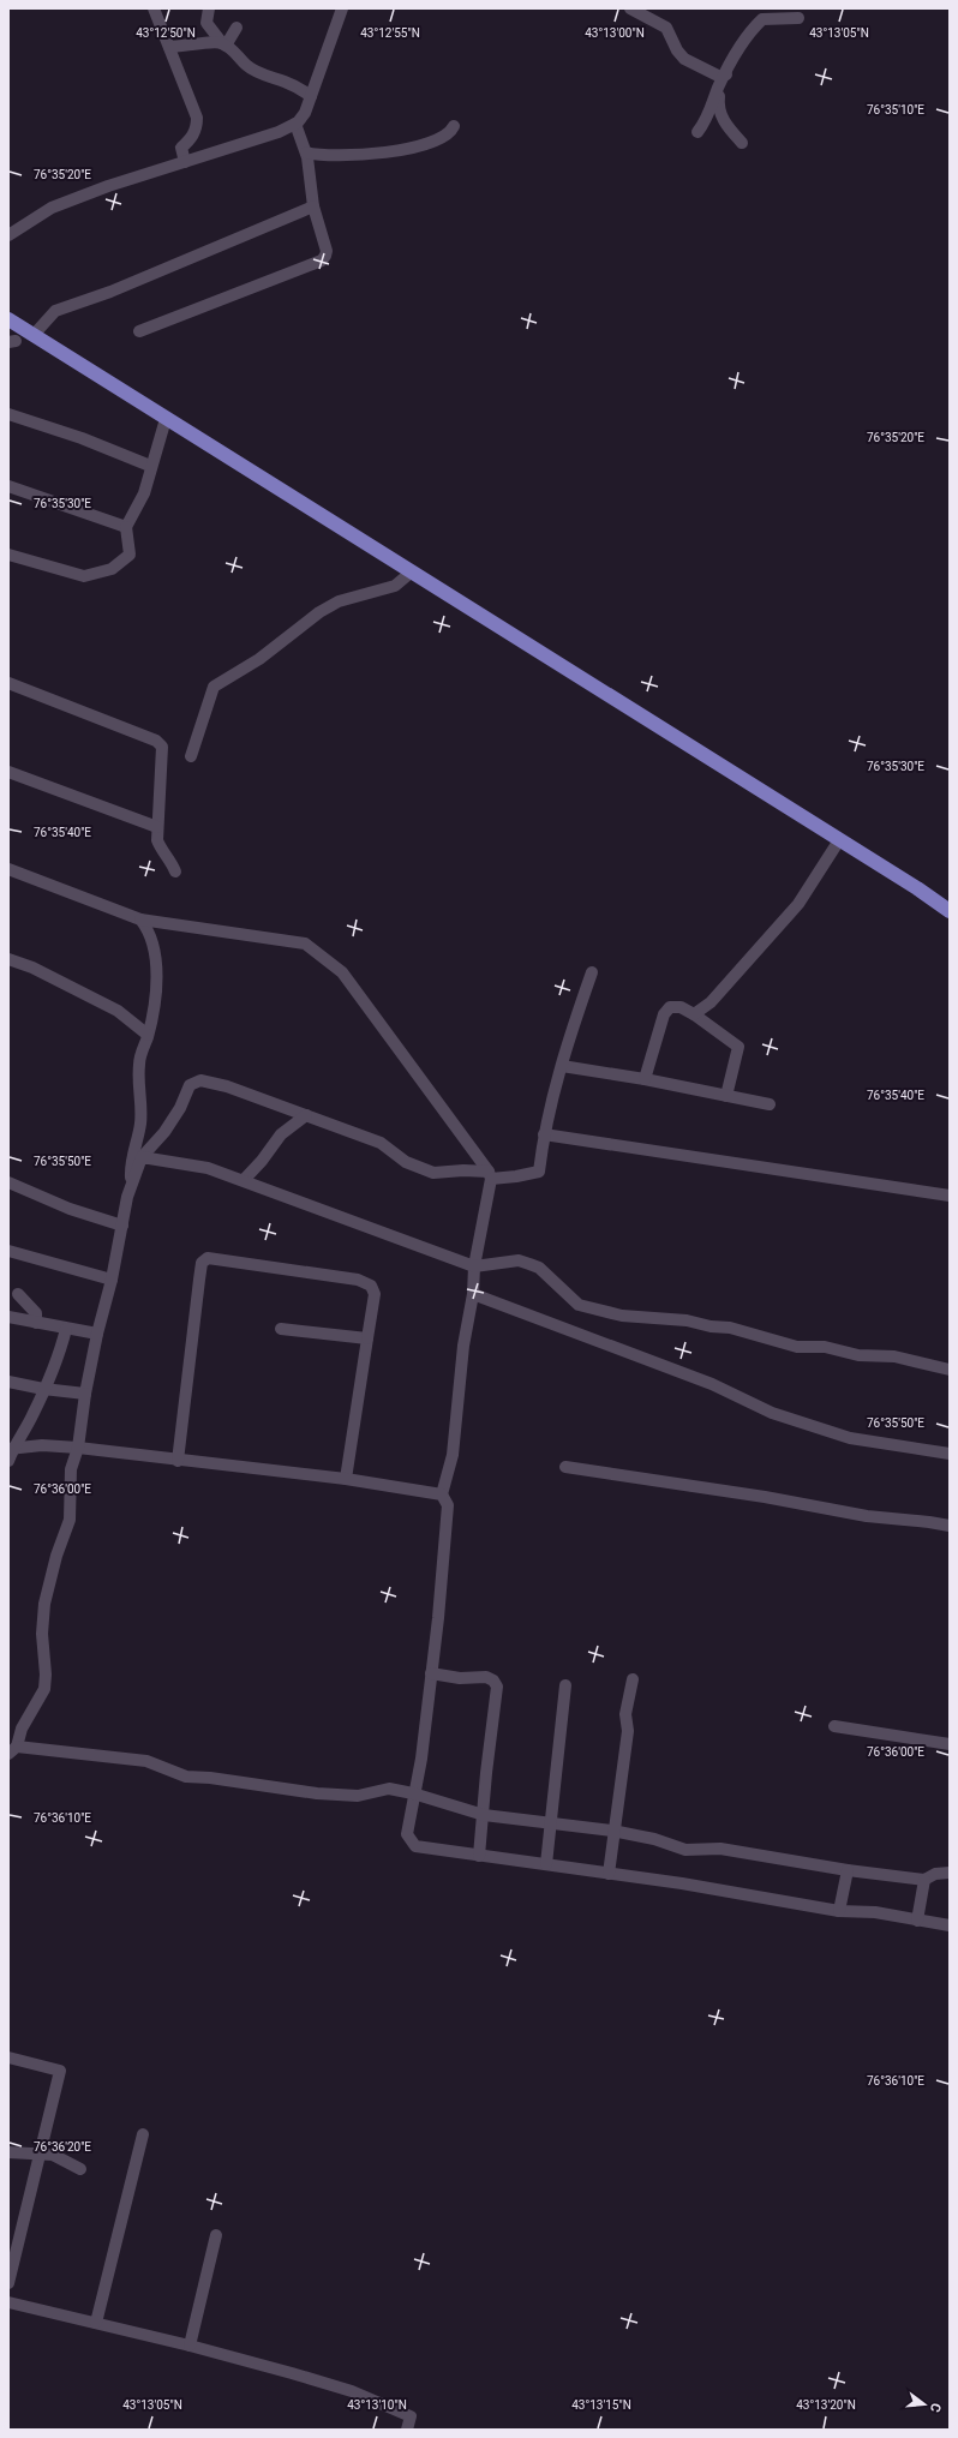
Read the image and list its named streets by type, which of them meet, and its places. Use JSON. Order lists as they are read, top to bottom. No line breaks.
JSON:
{"north":"right","coordinates":["43°12'50\"N","43°12'55\"N","43°13'00\"N","43°13'05\"N","76°35'10\"E","76°35'20\"E","76°35'30\"E","76°35'40\"E","76°35'50\"E","76°36'00\"E","76°36'10\"E","76°36'20\"E","43°13'10\"N","43°13'15\"N","43°13'20\"N"]}
